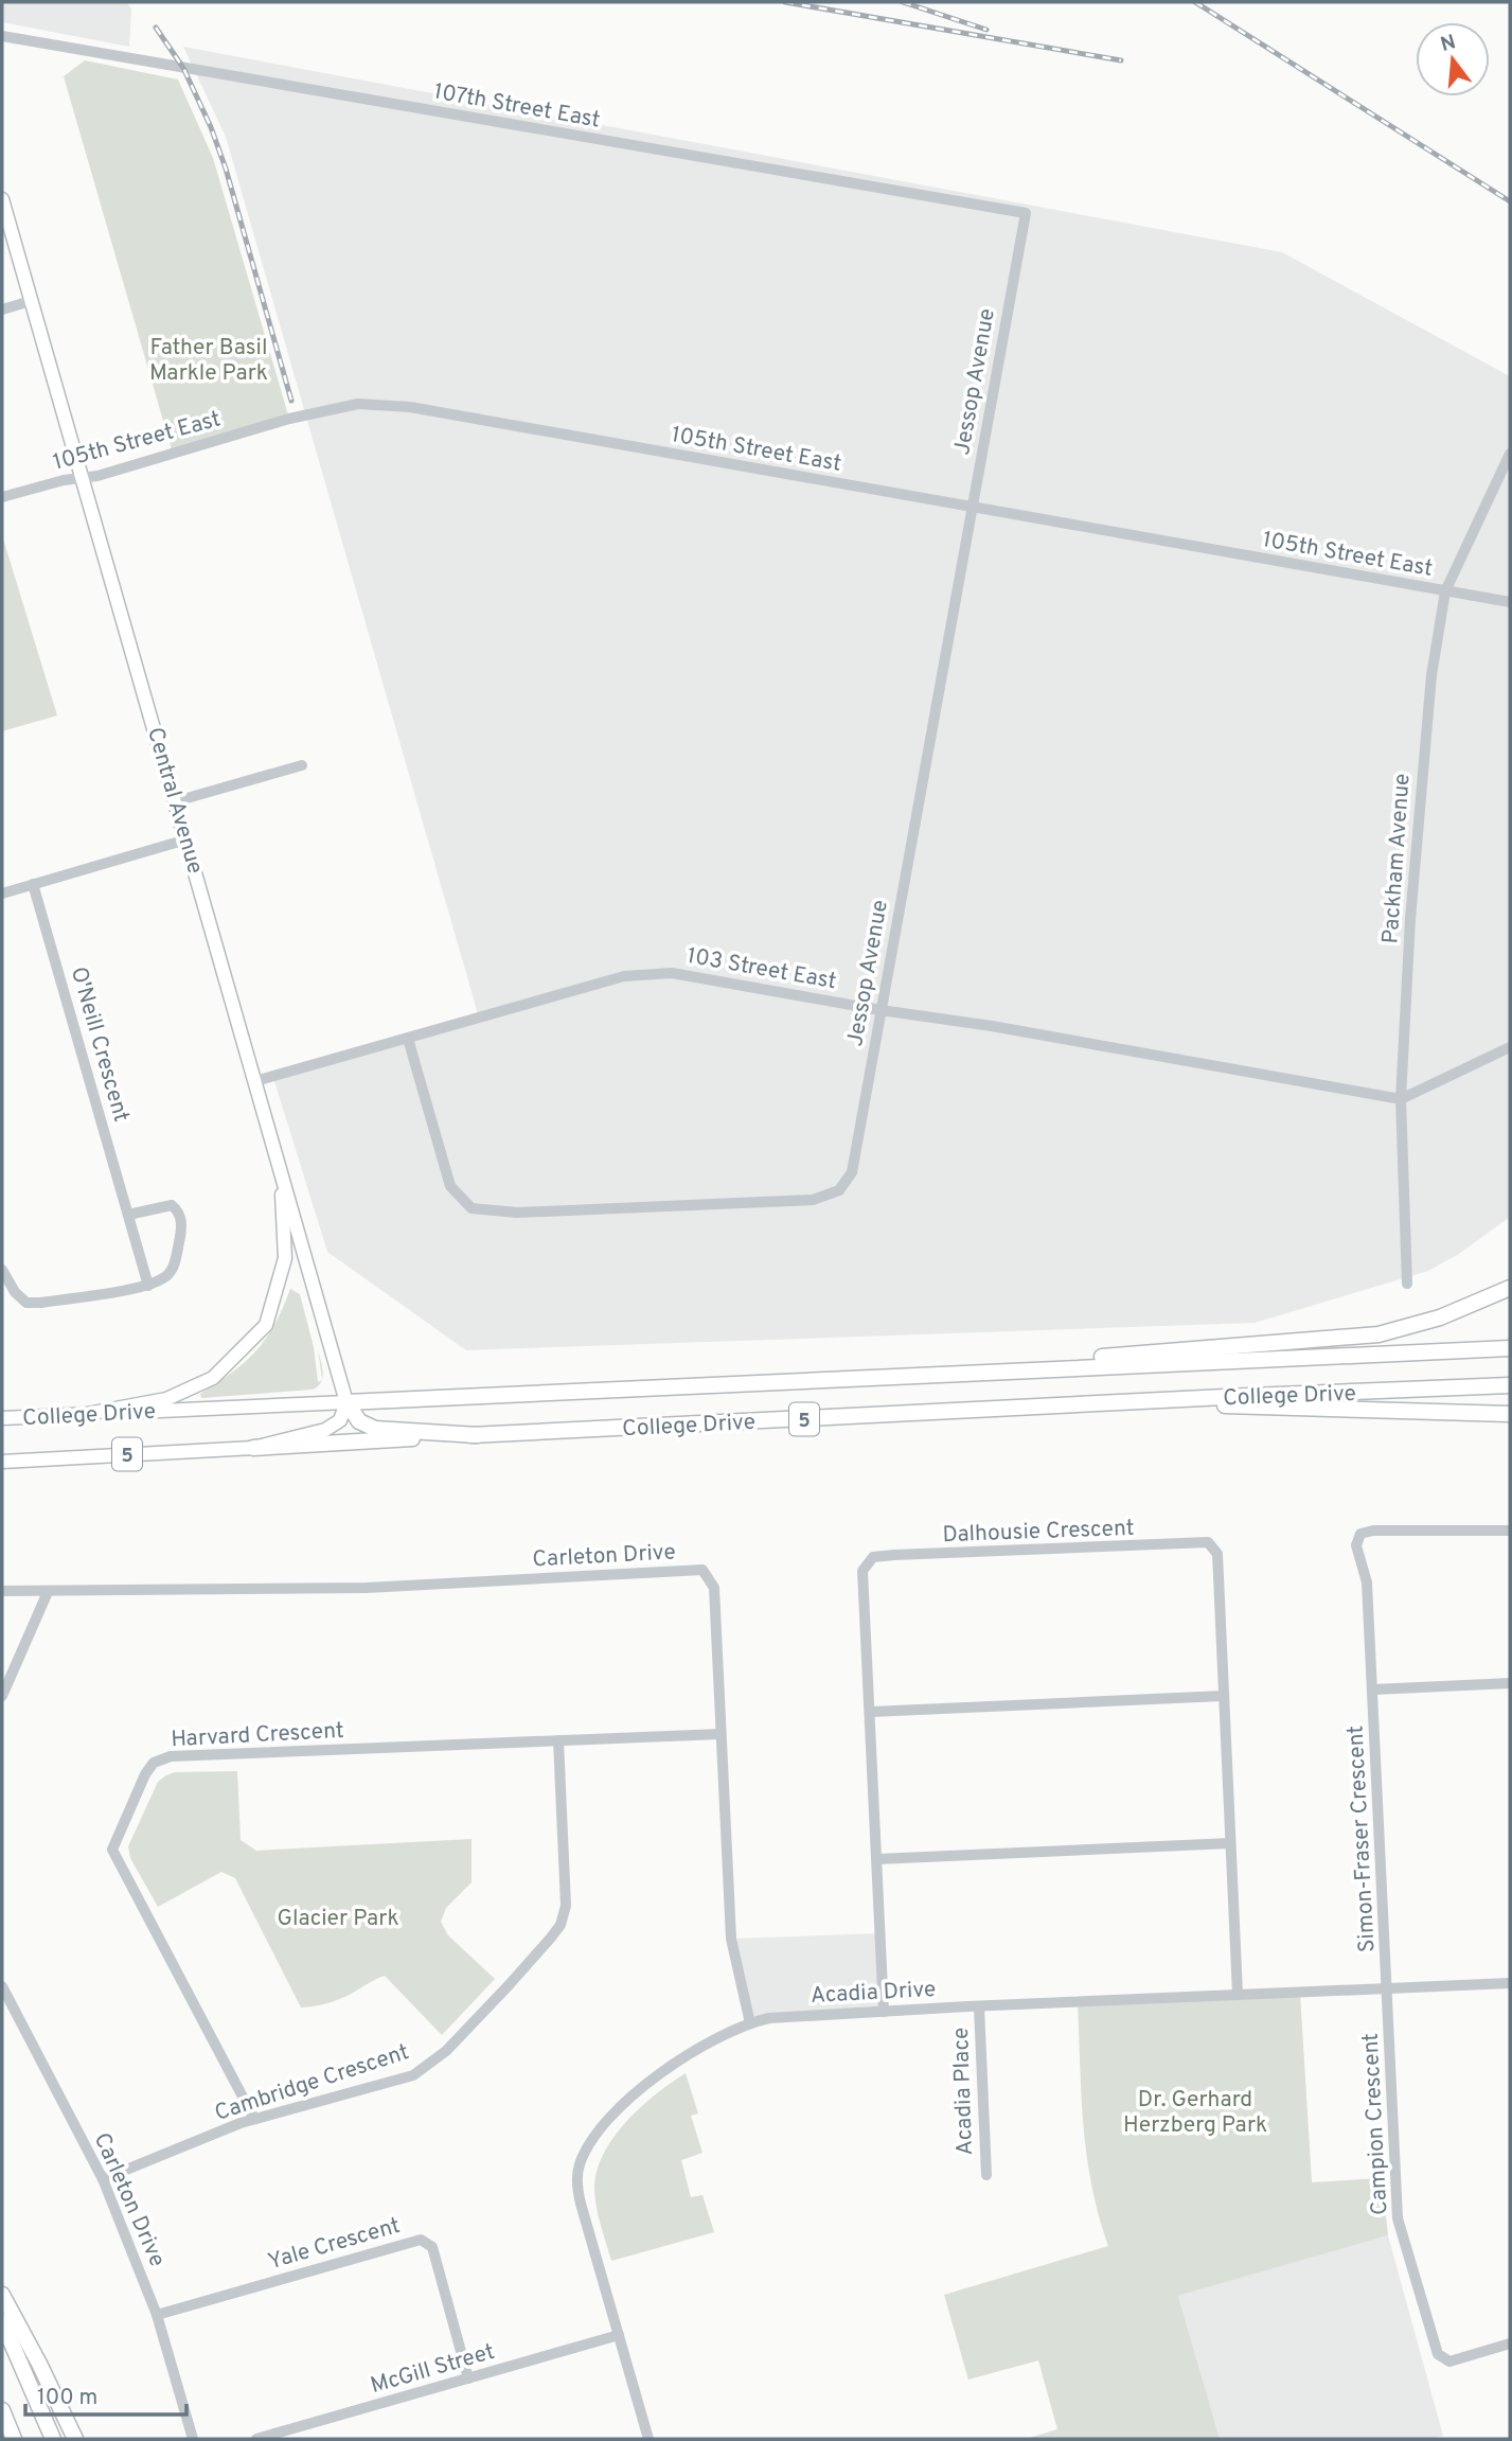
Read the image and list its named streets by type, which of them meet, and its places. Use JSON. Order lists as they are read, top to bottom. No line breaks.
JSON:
{"streets":{"highway":["College Drive","5"],"main road":["Central Avenue"],"street":["107th Street East","Jessop Avenue","105th Street East","Packham Avenue","103 Street East","O'Neill Crescent","Dalhousie Crescent","Carleton Drive","Harvard Crescent","Simon-Fraser Crescent","Acadia Drive","Cambridge Crescent","Acadia Place","Campion Crescent","Yale Crescent","McGill Street"]},"crossings":[["107th Street East","Jessop Avenue"],["Jessop Avenue","105th Street East"],["Jessop Avenue","103 Street East"],["105th Street East","Central Avenue"],["105th Street East","Packham Avenue"],["Central Avenue","103 Street East"],["Central Avenue","College Drive"],["Packham Avenue","103 Street East"],["Dalhousie Crescent","Acadia Drive"],["Carleton Drive","Harvard Crescent"],["Carleton Drive","Acadia Drive"],["Carleton Drive","Cambridge Crescent"],["Carleton Drive","Yale Crescent"],["Harvard Crescent","Cambridge Crescent"],["Simon-Fraser Crescent","Acadia Drive"],["Simon-Fraser Crescent","Campion Crescent"],["Acadia Drive","Acadia Place"],["Acadia Drive","Campion Crescent"],["Acadia Drive","McGill Street"],["Yale Crescent","McGill Street"]],"parks":["Father Basil Markle Park","Glacier Park","Dr. Gerhard Herzberg Park"],"scale_bar":"100 m","north":"top"}
